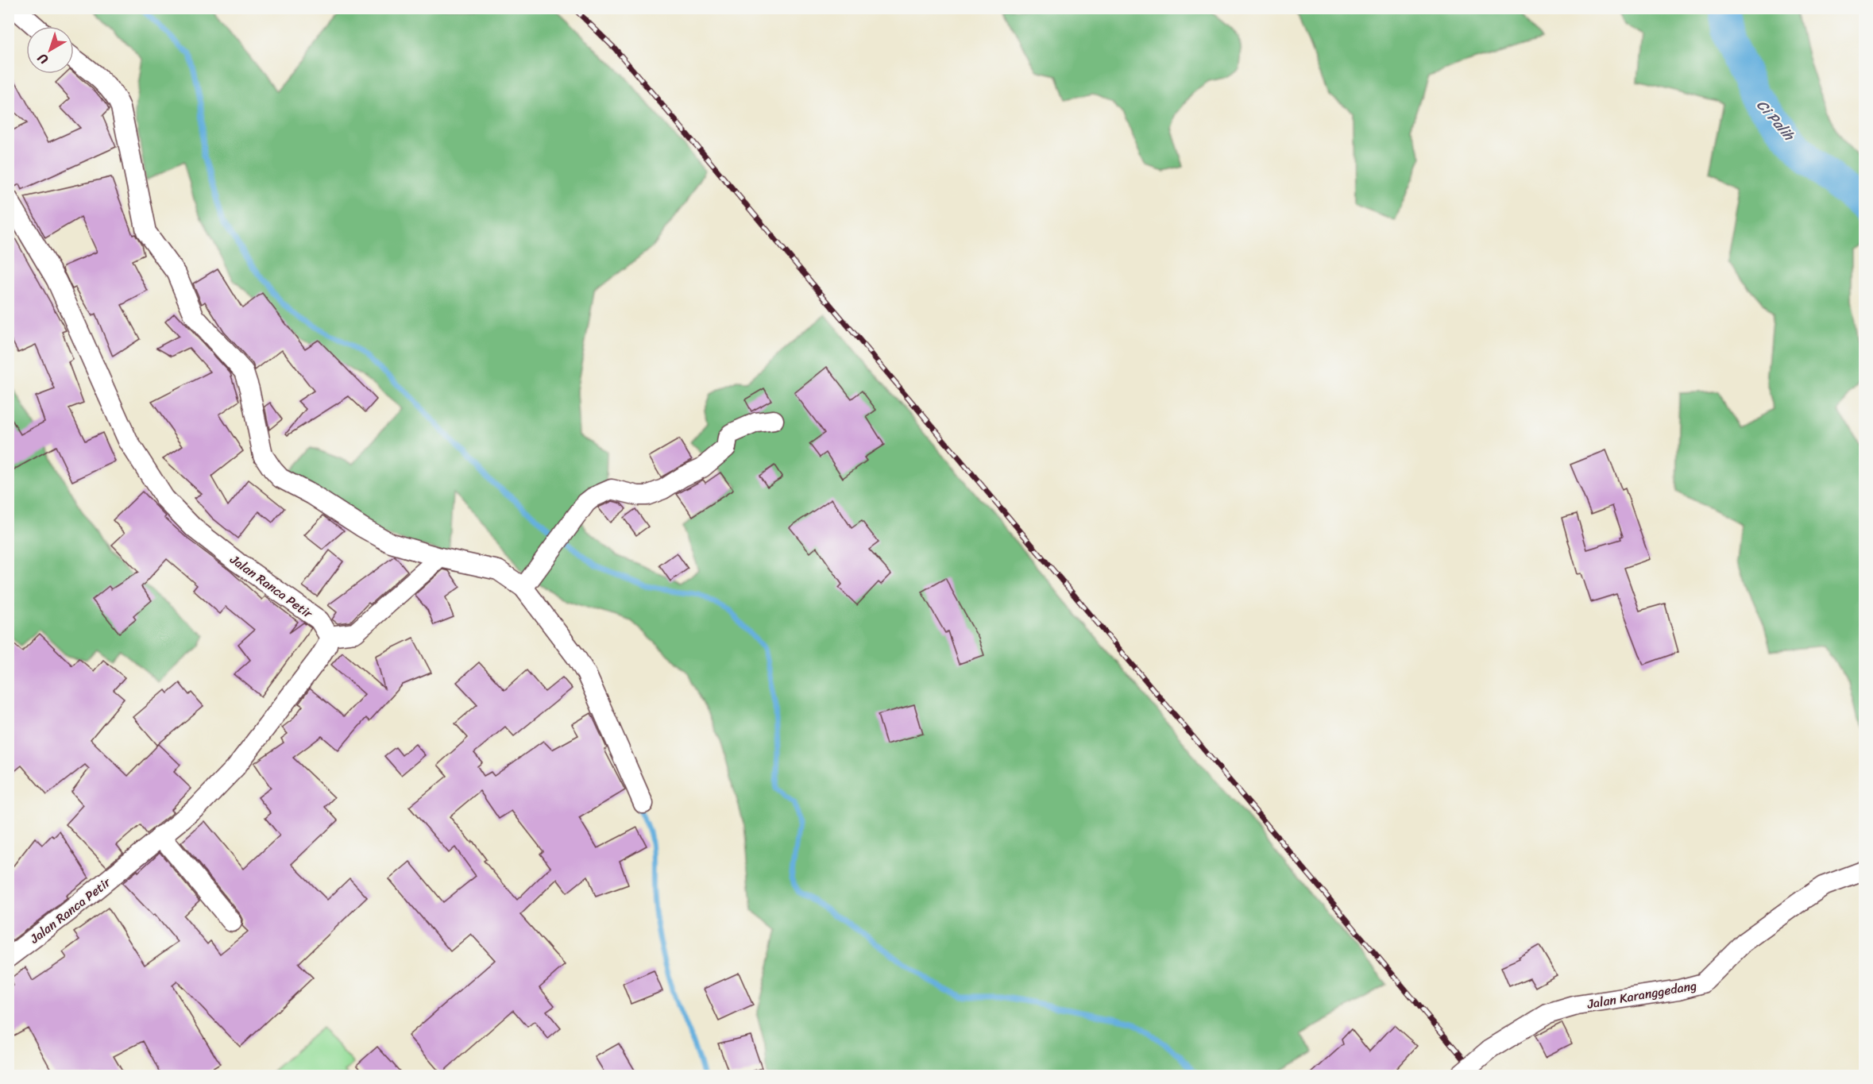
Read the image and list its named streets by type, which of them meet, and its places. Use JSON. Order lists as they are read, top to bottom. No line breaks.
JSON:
{"streets":{"street":["Jalan Ranca Petir","Jalan Karanggedang"]},"water":["Ci Palih"],"north":"bottom left"}
